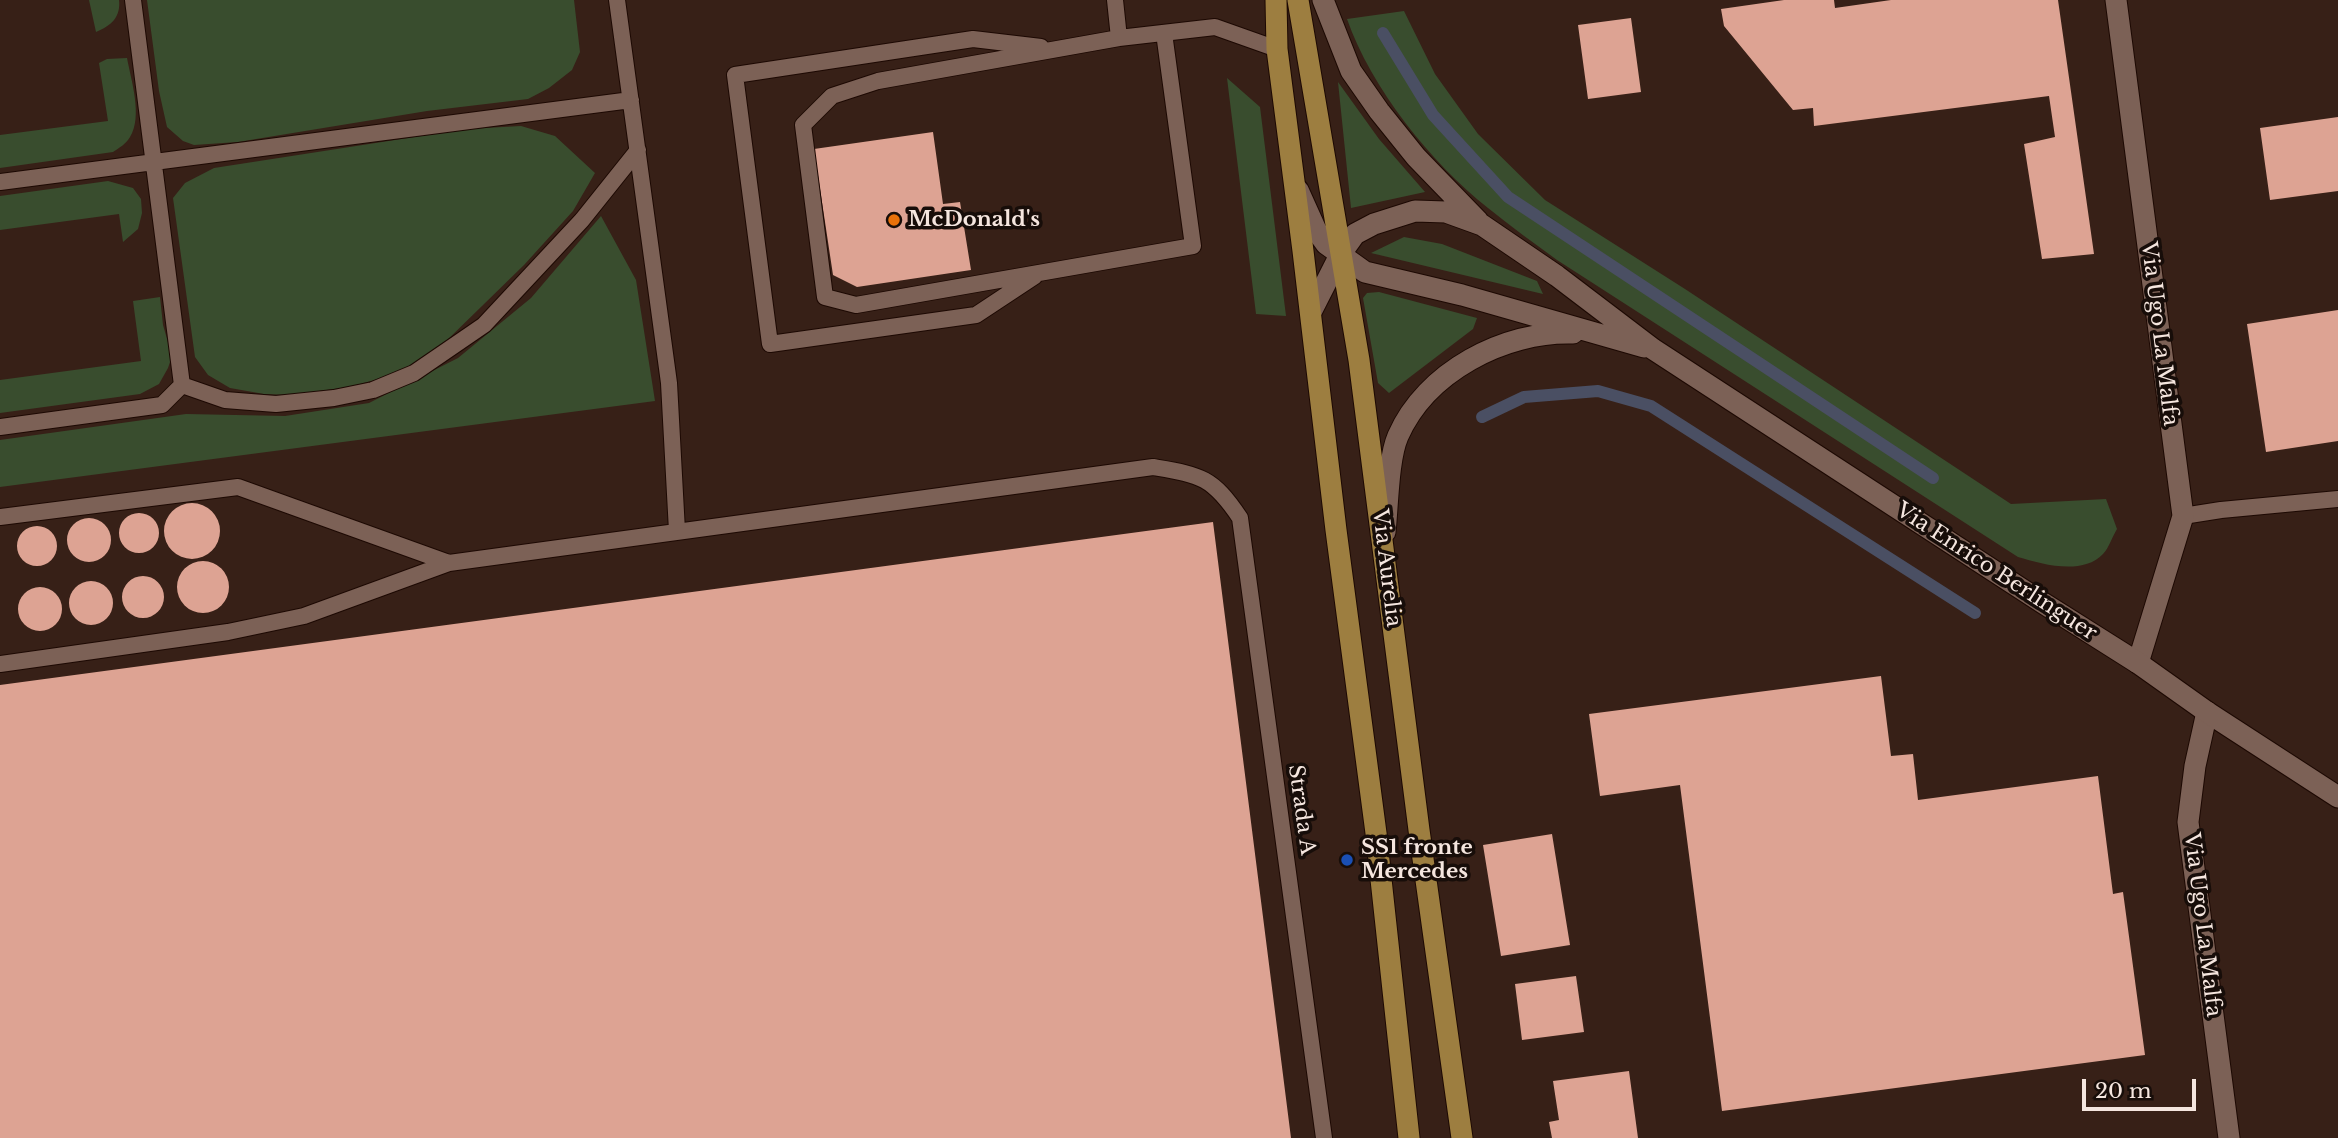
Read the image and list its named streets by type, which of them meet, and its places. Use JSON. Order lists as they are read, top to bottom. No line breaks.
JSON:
{"streets":{"main road":["Via Aurelia"],"street":["Via Ugo La Malfa","Via Enrico Berlinguer"],"lane":["Strada A"]},"crossings":[["Via Ugo La Malfa","Via Enrico Berlinguer"],["Via Aurelia","Via Enrico Berlinguer"]],"places":["McDonald's","SS1 fronte Mercedes"],"scale_bar":"20 m"}
